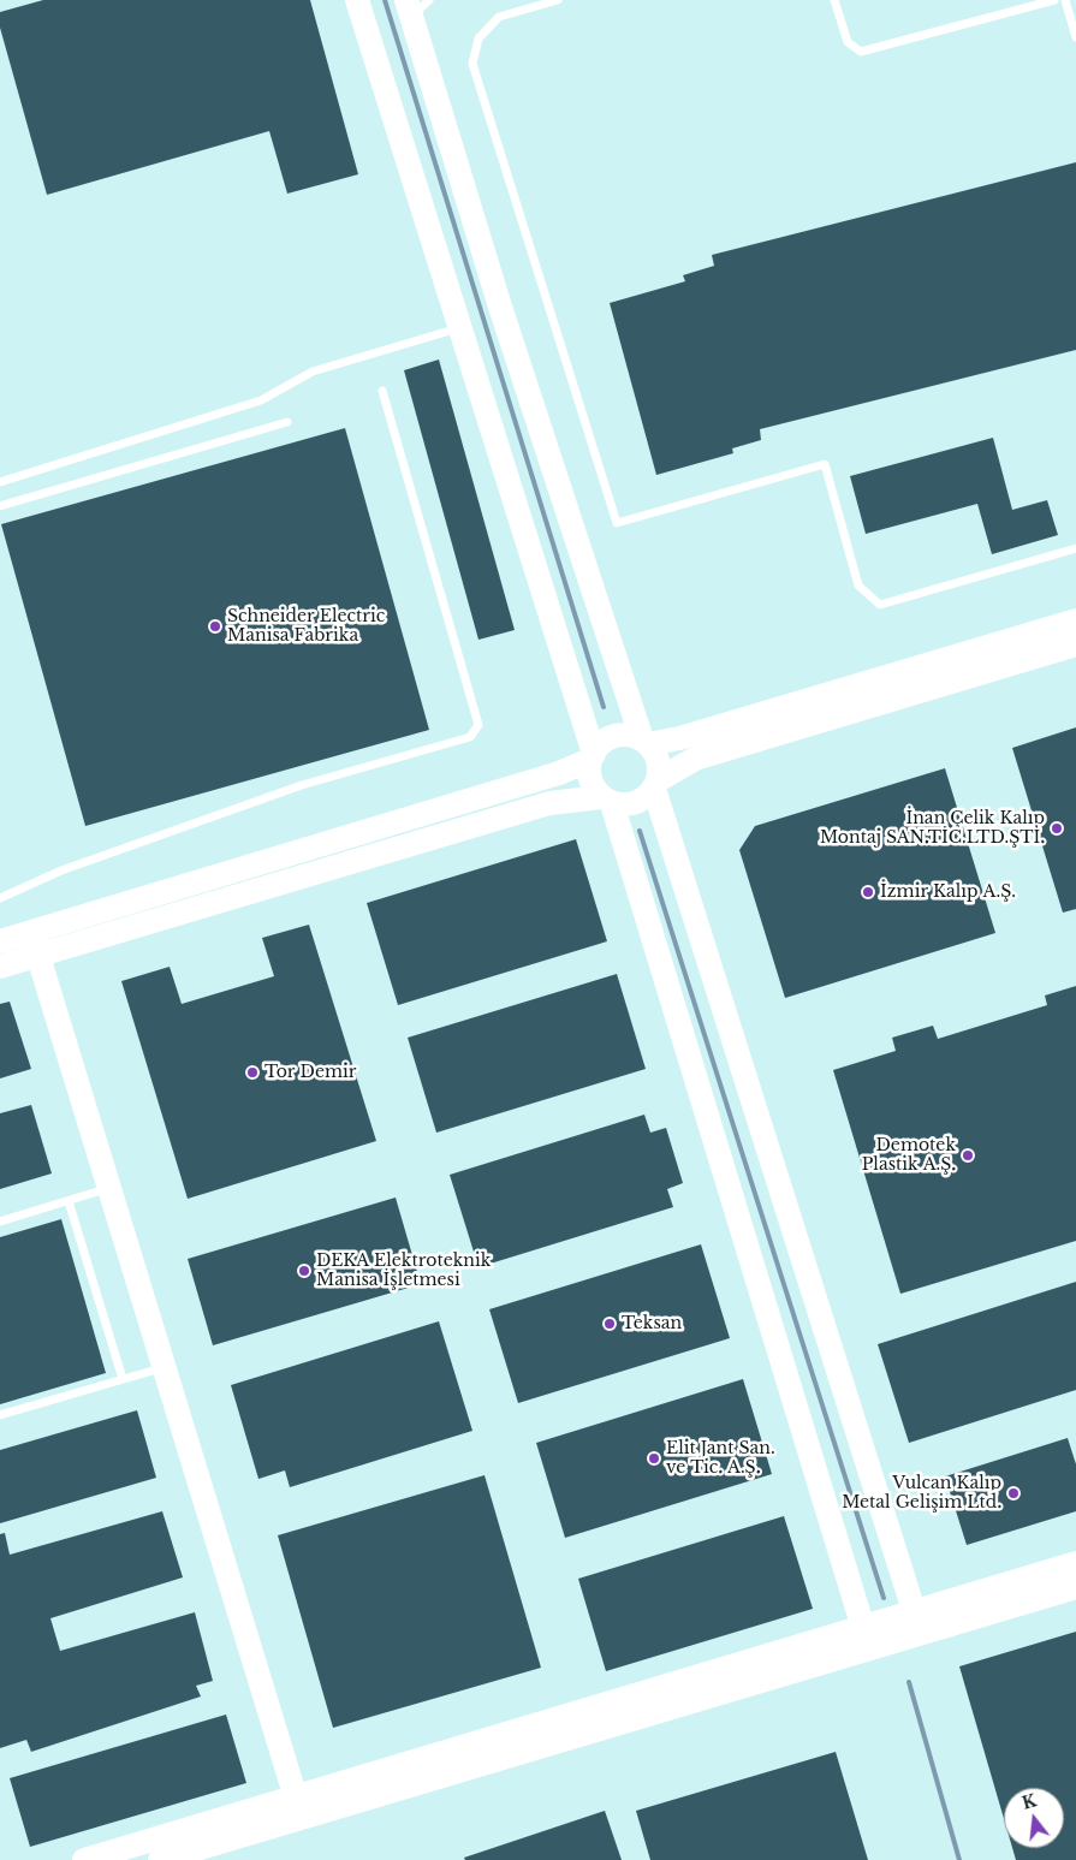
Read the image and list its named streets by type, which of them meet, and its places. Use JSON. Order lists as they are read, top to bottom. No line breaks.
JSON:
{"places":["Schneider Electric Manisa Fabrika","İnan Çelik Kalıp Montaj SAN.TİC.LTD.ŞTİ.","İzmir Kalıp A.Ş.","Tor Demir","Demotek Plastik A.Ş.","DEKA Elektroteknik Manisa İşletmesi","Teksan","Elit Jant San. ve Tic. A.Ş.","Vulcan Kalıp Metal Gelişim Ltd."],"north":"top"}
